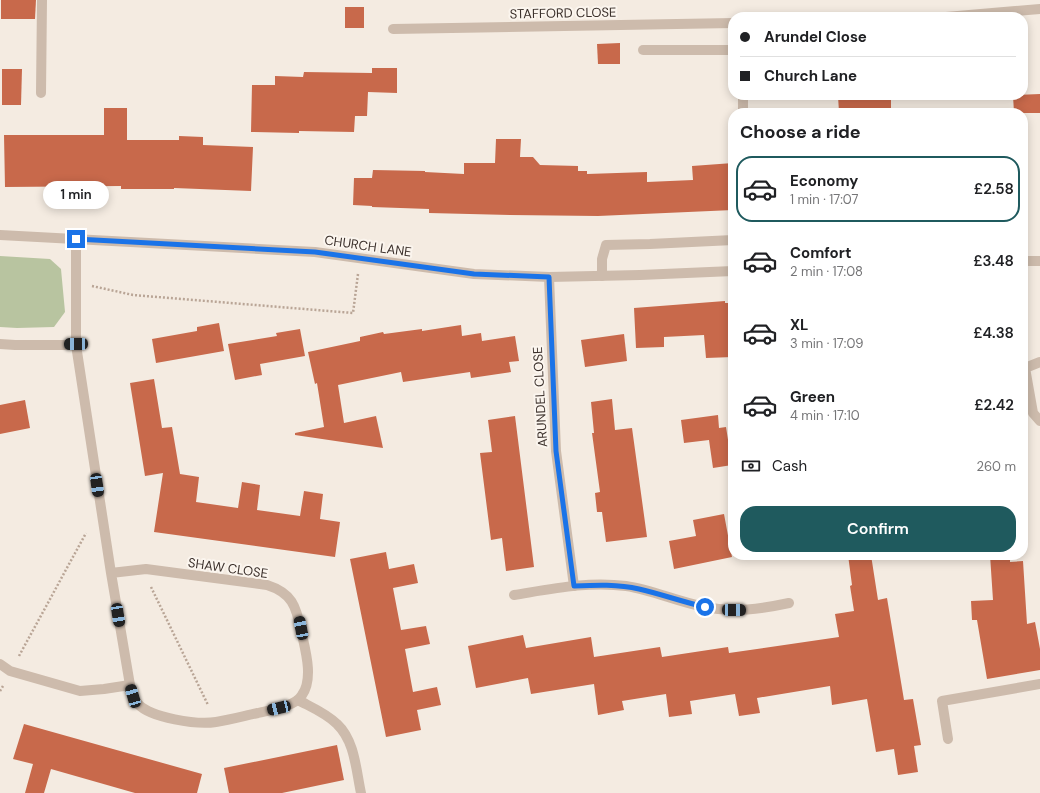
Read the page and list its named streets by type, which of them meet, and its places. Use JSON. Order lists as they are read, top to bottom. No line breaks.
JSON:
{"streets":{"street":["STAFFORD CLOSE","CHURCH LANE","ARUNDEL CLOSE","SHAW CLOSE"]},"crossings":[["CHURCH LANE","ARUNDEL CLOSE"]],"page":{"banner":["Arundel Close","Church Lane"],"heading":"Choose a ride","list":[{"name":"Economy","note":"1 min · 17:07","value":"£2.58"},{"name":"Comfort","note":"2 min · 17:08","value":"£3.48"},{"name":"XL","note":"3 min · 17:09","value":"£4.38"},{"name":"Green","note":"4 min · 17:10","value":"£2.42"}],"bubble":"1 min","pay":["Cash","260 m"],"buttons":"Confirm"}}
